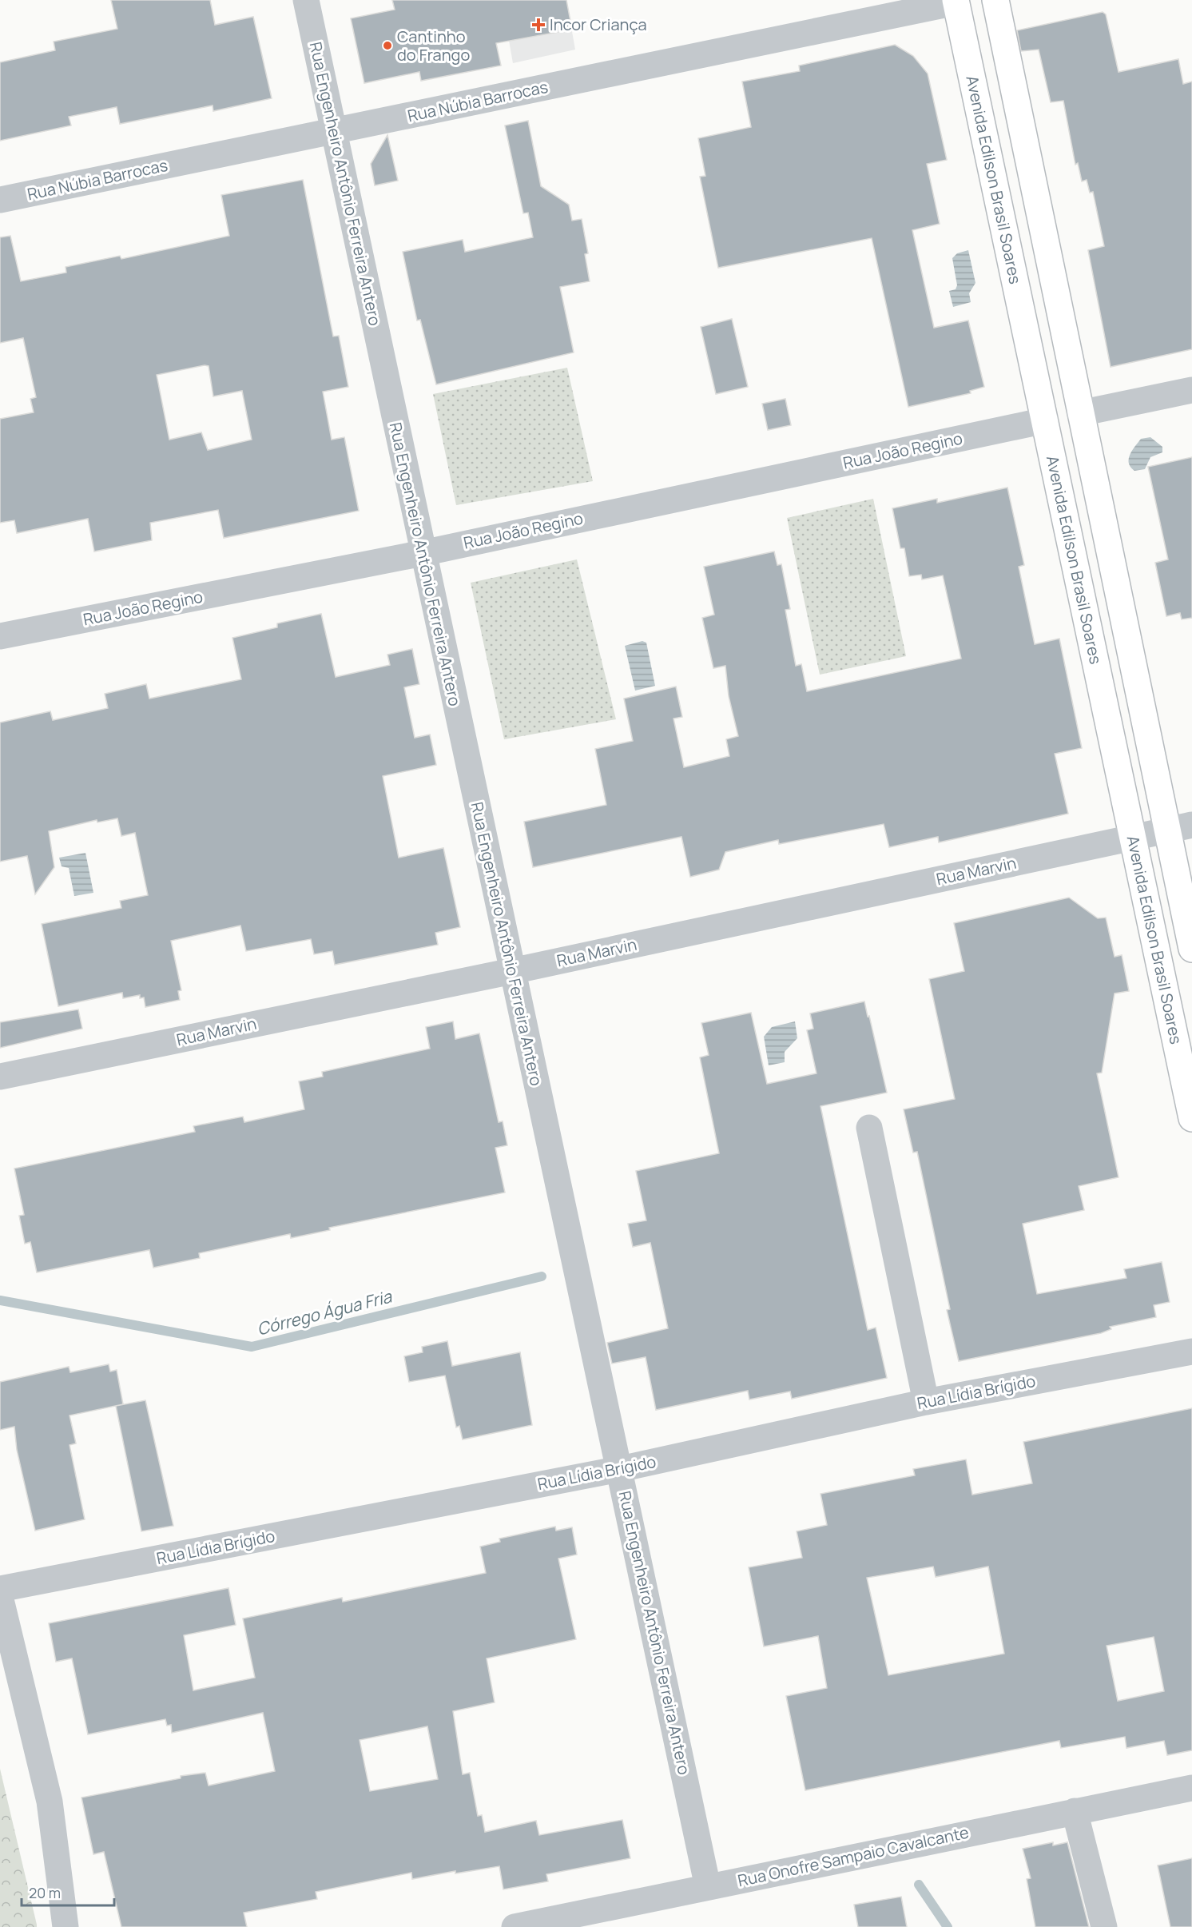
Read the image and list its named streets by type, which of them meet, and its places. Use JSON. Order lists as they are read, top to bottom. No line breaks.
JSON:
{"streets":{"main road":["Avenida Edilson Brasil Soares"],"street":["Rua Núbia Barrocas","Rua Engenheiro Antônio Ferreira Antero","Rua João Regino","Rua Marvin","Rua Lídia Brígido","Rua Onofre Sampaio Cavalcante"]},"crossings":[["Rua Núbia Barrocas","Avenida Edilson Brasil Soares"],["Rua Núbia Barrocas","Rua Engenheiro Antônio Ferreira Antero"],["Avenida Edilson Brasil Soares","Rua João Regino"],["Avenida Edilson Brasil Soares","Rua Marvin"],["Rua Engenheiro Antônio Ferreira Antero","Rua João Regino"],["Rua Engenheiro Antônio Ferreira Antero","Rua Marvin"],["Rua Engenheiro Antônio Ferreira Antero","Rua Lídia Brígido"],["Rua Engenheiro Antônio Ferreira Antero","Rua Onofre Sampaio Cavalcante"]],"water":["Córrego Água Fria"],"places":{"health":["Incor Criança"],"other":["Cantinho do Frango"]},"scale_bar":"20 m"}
